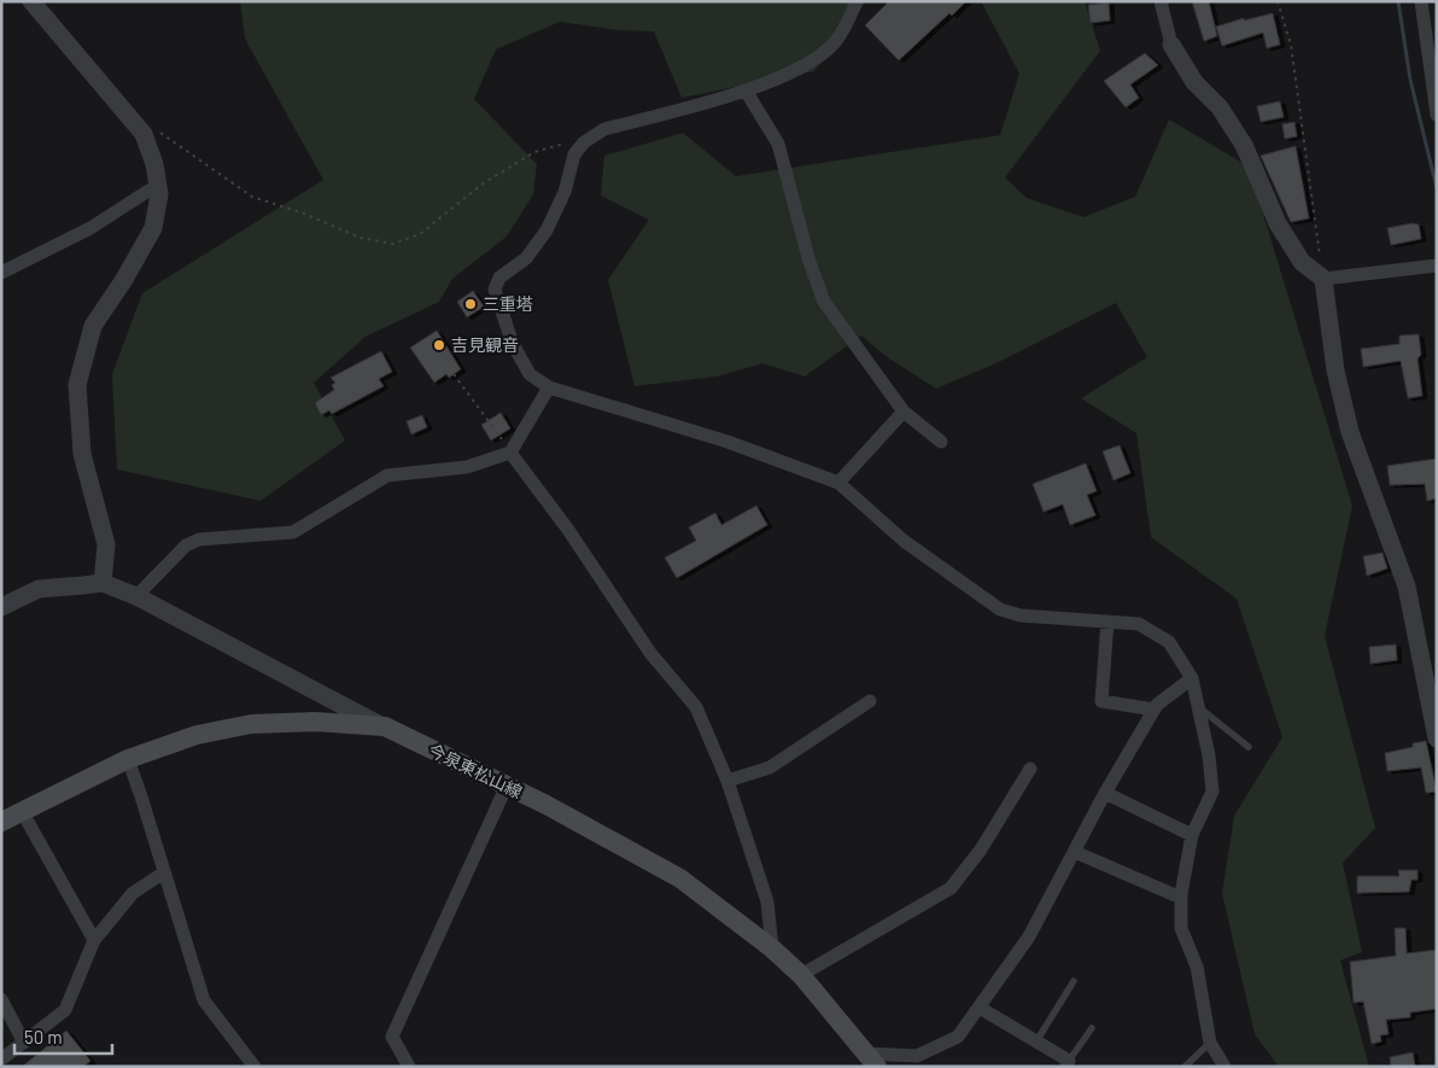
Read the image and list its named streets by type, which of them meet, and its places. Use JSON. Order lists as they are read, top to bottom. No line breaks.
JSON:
{"streets":{"main road":["今泉東松山線"]},"places":["三重塔","吉見観音"],"scale_bar":"50 m"}
